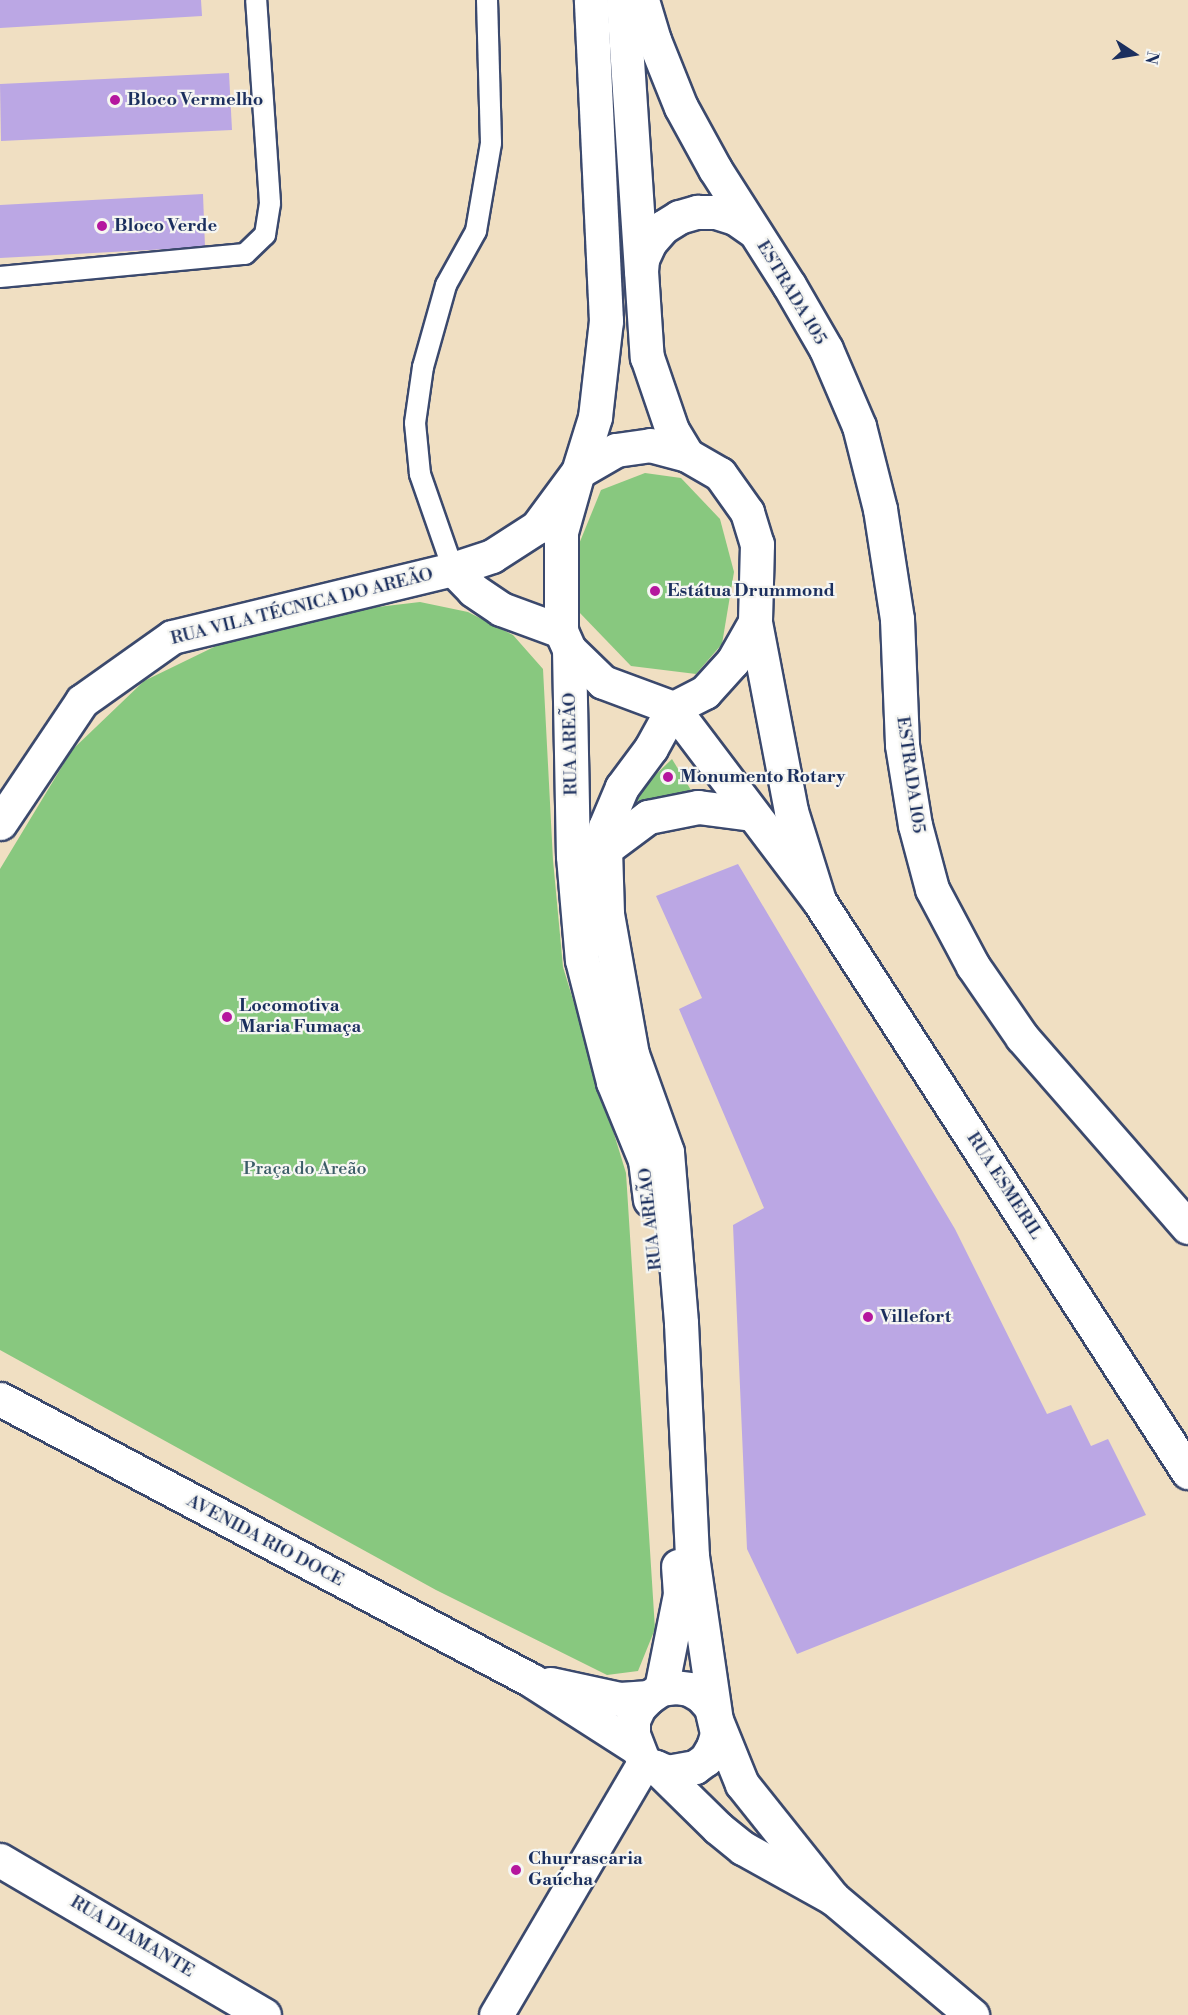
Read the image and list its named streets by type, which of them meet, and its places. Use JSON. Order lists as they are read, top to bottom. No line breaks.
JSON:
{"streets":{"street":["ESTRADA 105","RUA VILA TÉCNICA DO AREÃO","RUA AREÃO","RUA ESMERIL","AVENIDA RIO DOCE","RUA DIAMANTE"]},"crossings":[["RUA VILA TÉCNICA DO AREÃO","RUA AREÃO"],["RUA AREÃO","AVENIDA RIO DOCE"]],"parks":["Praça do Areão"],"places":["Bloco Vermelho","Bloco Verde","Estátua Drummond","Monumento Rotary","Locomotiva Maria Fumaça","Villefort","Churrascaria Gaúcha"],"north":"right"}
